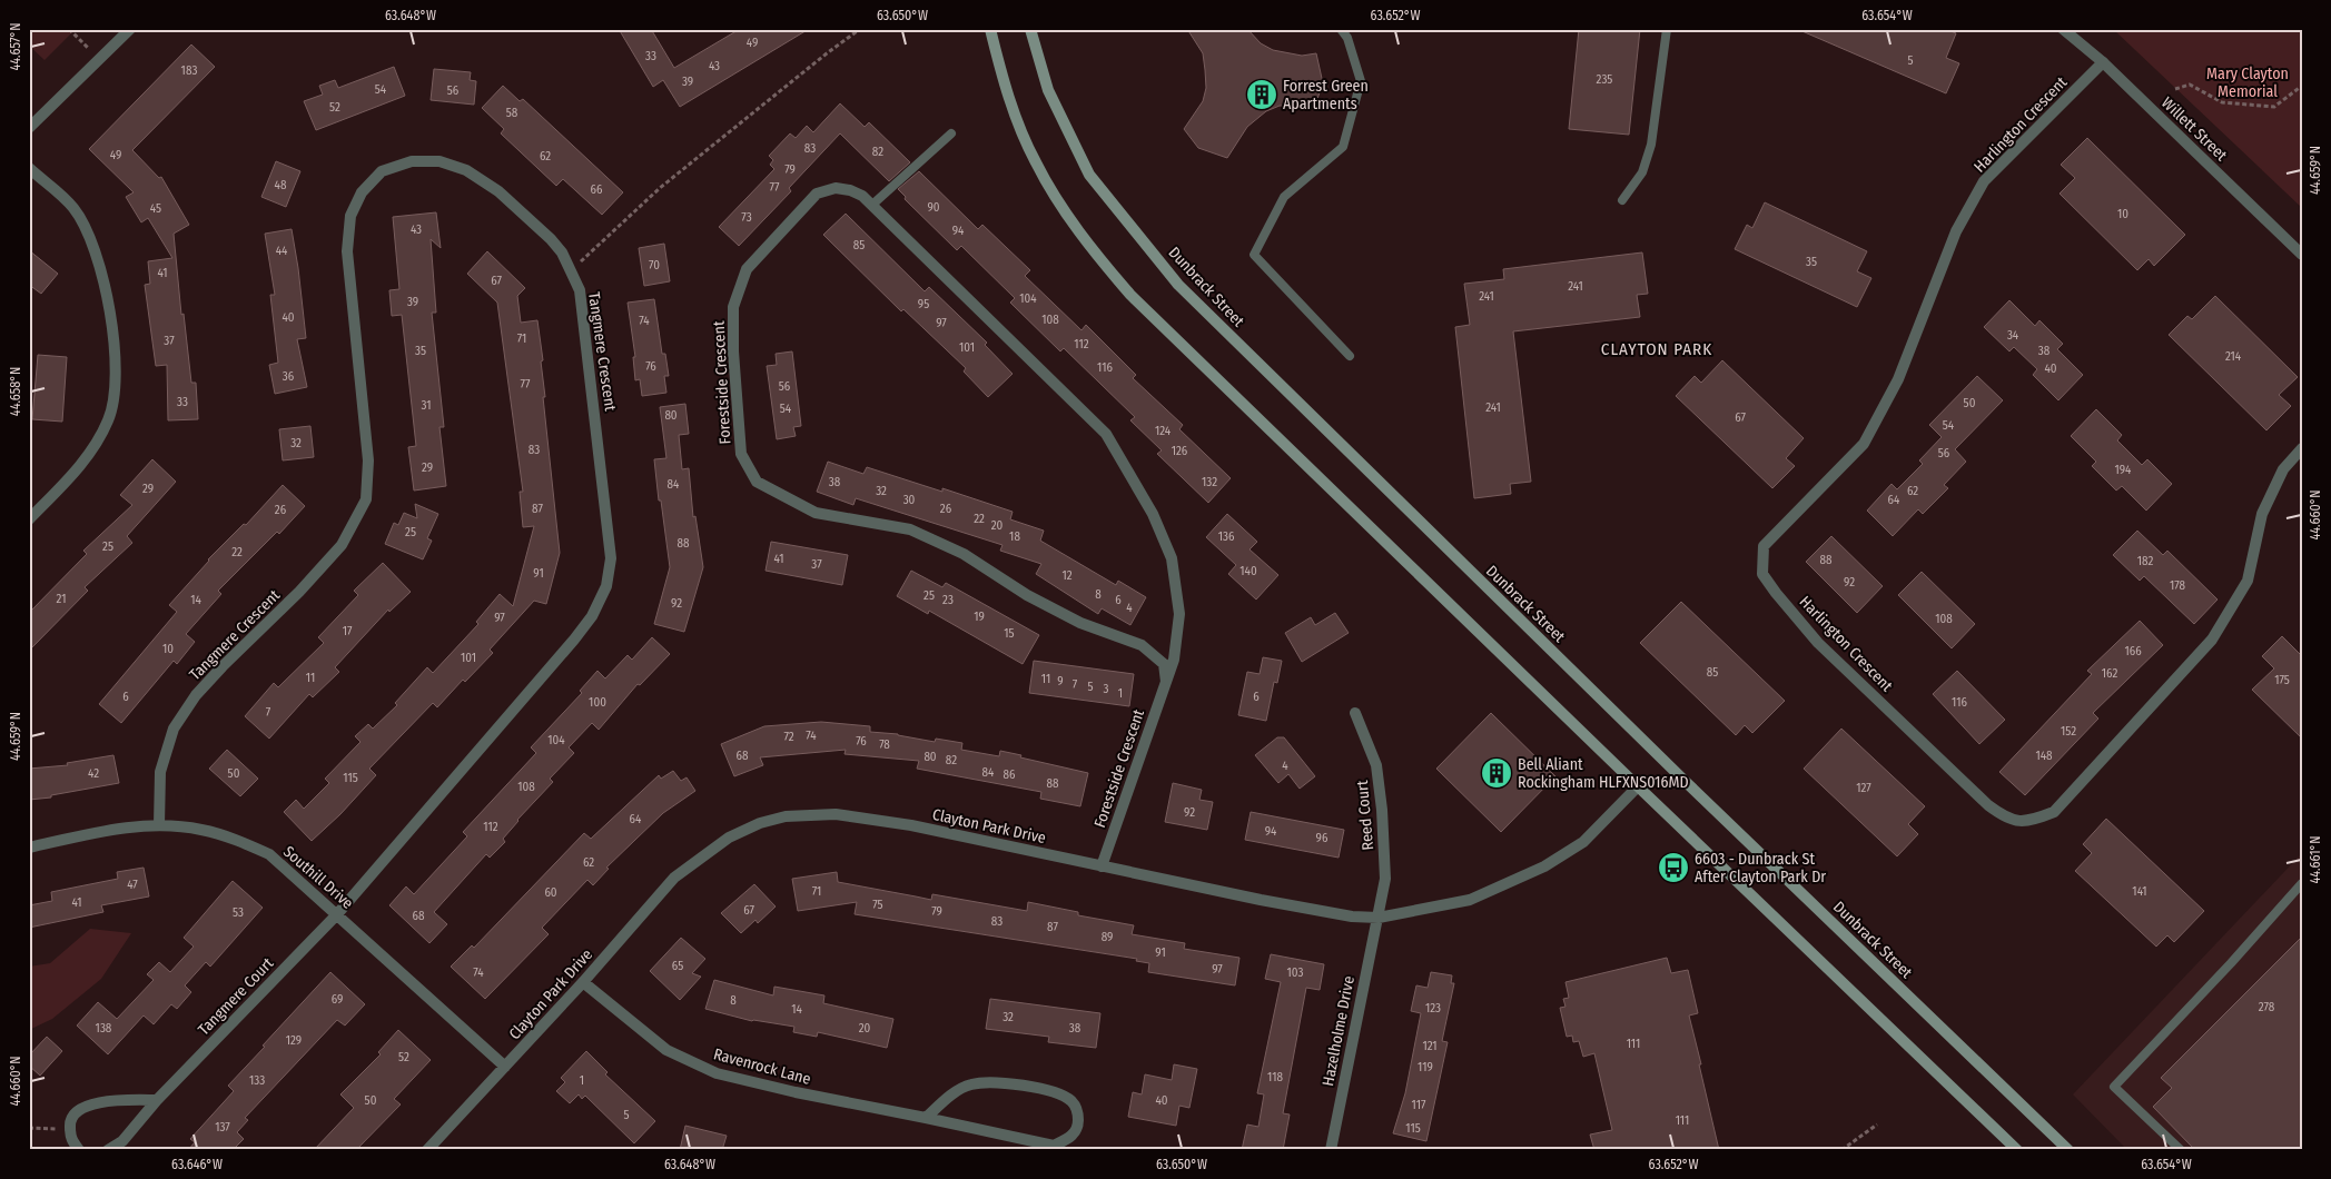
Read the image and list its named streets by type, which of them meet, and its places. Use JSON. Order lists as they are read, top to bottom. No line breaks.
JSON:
{"streets":{"main road":["Dunbrack Street"],"street":["Harlington Crescent","Willett Street","Tangmere Crescent","Forestside Crescent","Reed Court","Clayton Park Drive","Southill Drive","Tangmere Court","Hazelholme Drive","Ravenrock Lane"]},"crossings":[["Harlington Crescent","Willett Street"],["Tangmere Crescent","Southill Drive"],["Tangmere Crescent","Tangmere Court"],["Forestside Crescent","Clayton Park Drive"],["Reed Court","Clayton Park Drive"],["Reed Court","Hazelholme Drive"],["Clayton Park Drive","Southill Drive"],["Clayton Park Drive","Hazelholme Drive"],["Clayton Park Drive","Ravenrock Lane"],["Southill Drive","Tangmere Court"]],"districts":["CLAYTON PARK"],"parks":["Mary Clayton Memorial"],"places":{"building":["Forrest Green Apartments","Bell Aliant Rockingham HLFXNS016MD"],"bus stop":["6603 - Dunbrack St After Clayton Park Dr"]},"house_numbers":["49","33","5","43","183","235","39","54","56","52","58","83","82","49","62","79","48","77","66","90","45","10","73","43","94","85","44","35","70","41","67","241","241","104","39","95","40","108","74","97","34","71","37","112","101","35","38","214","76","116","40","36","77","56","33","50","31","241","54","80","67","54","124","32","83","126","56","29","194","38","132","84","29","32","62","30","64","87","26","26","22","20","25","18","136","88","25","22","41","88","182","37","140","91","12","92","178","8","25","21","14","23","6","92","4","19","97","108","17","15","10","166","101","85","162","11","11","175","9","7","5","3","1","6","6","100","116","7","152","74","72","104","76","78","68","148","80","82","4","84","42","50","86","115","88","108","127","92","64","112","94","96","62","47","71","141","60","41","75","67","79","53","68","83","87","89","91","65","97","74","103","69","8","278","123","14","32","138","20","38","129","111","121","52","119","118","133","1","50","40","117","5","111","137","115"],"coordinates":["63.648°W","63.650°W","63.652°W","63.654°W","44.657°N","44.659°N","44.658°N","44.660°N","44.661°N","63.646°W"]}
